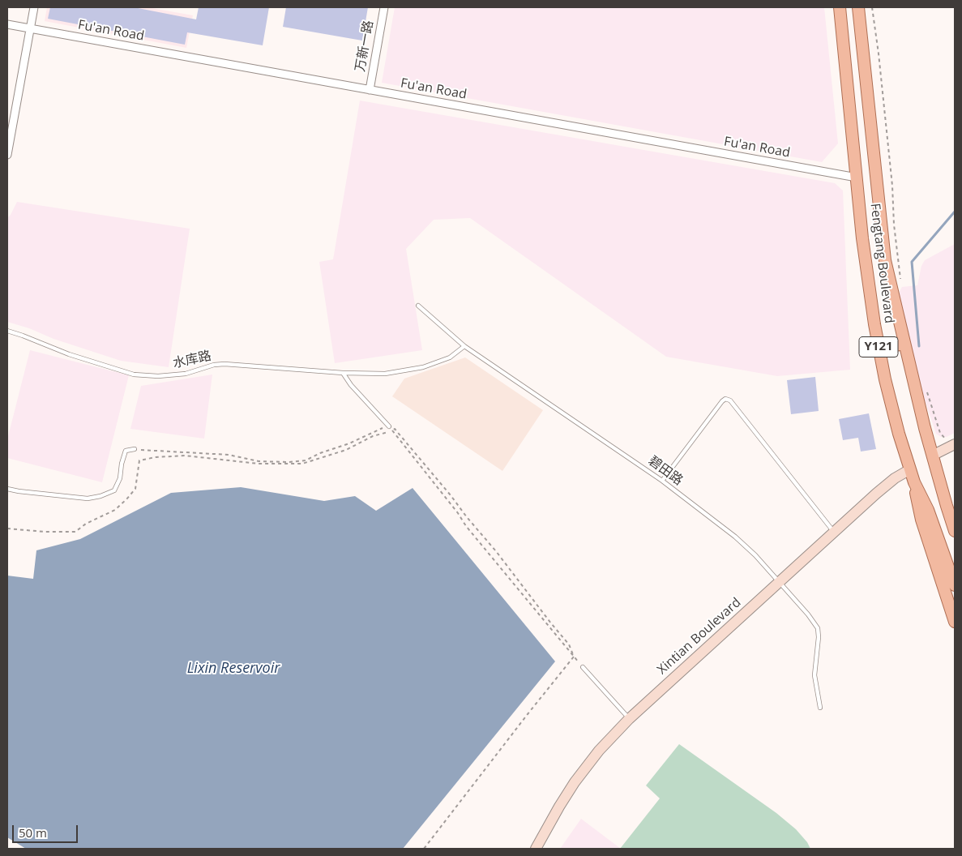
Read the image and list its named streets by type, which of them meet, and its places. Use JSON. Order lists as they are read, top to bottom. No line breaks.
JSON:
{"streets":{"main road":["Fengtang Boulevard","Y121"],"street":["Fu'an Road","万新一路","Xintian Boulevard"],"lane":["水库路","碧田路"]},"crossings":[["Fu'an Road","万新一路"],["Fu'an Road","Fengtang Boulevard"],["Fengtang Boulevard","Xintian Boulevard"],["水库路","碧田路"],["碧田路","Xintian Boulevard"]],"water":["Lixin Reservoir"],"scale_bar":"50 m"}
